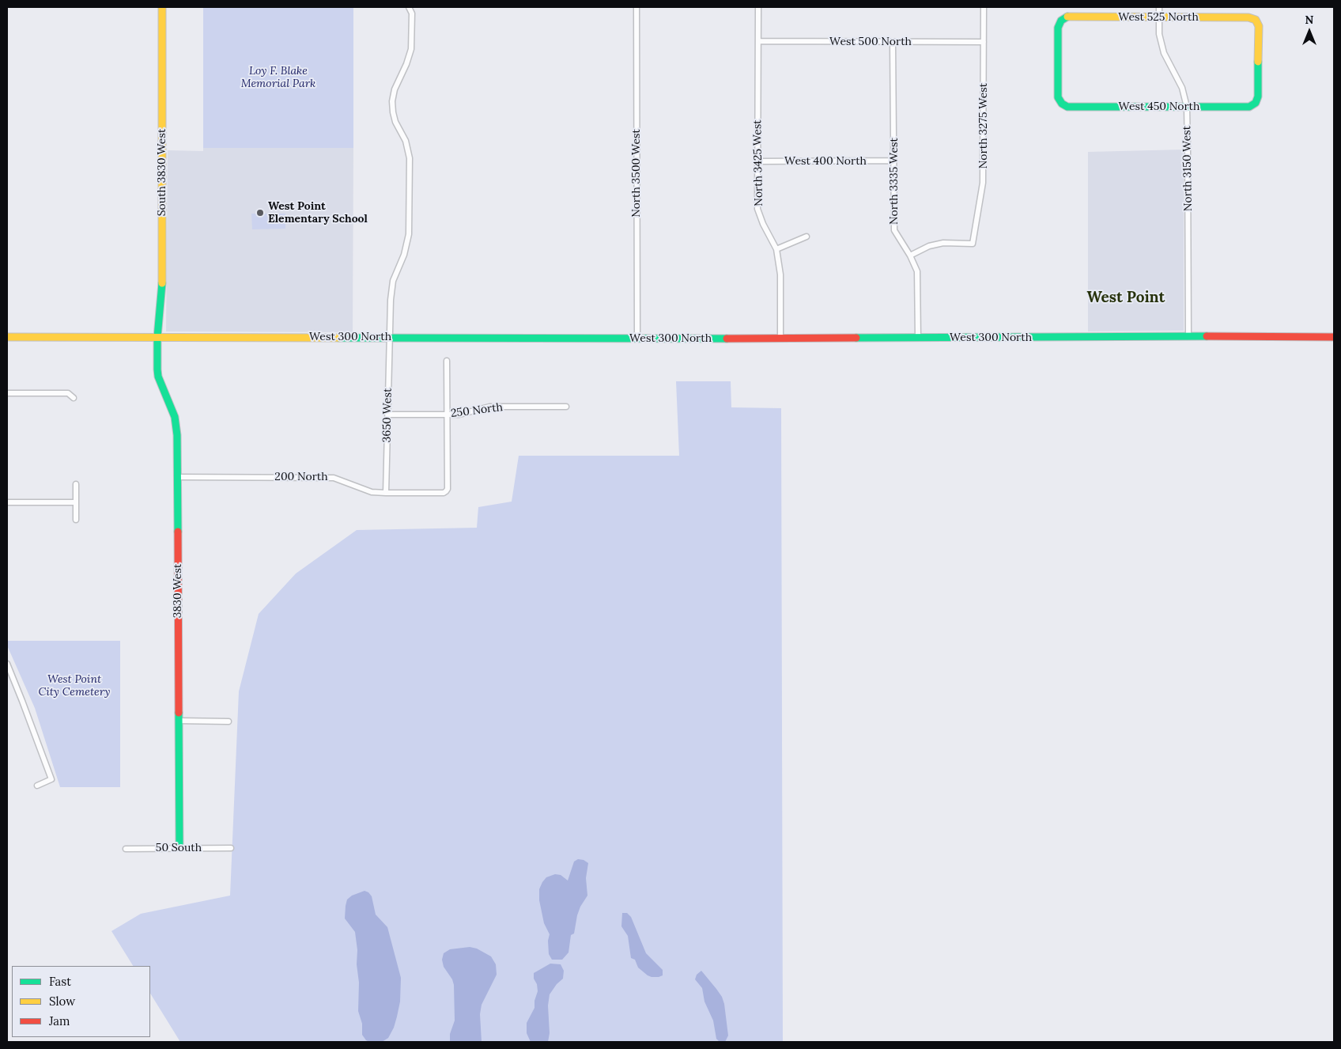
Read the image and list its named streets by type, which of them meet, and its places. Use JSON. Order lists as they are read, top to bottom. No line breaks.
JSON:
{"streets":{"street":["West 525 North","West 500 North","West 450 North","North 3275 West","West 400 North","North 3425 West","North 3150 West","South 3830 West","North 3500 West","North 3335 West","West 300 North","250 North","3650 West","200 North","3830 West","50 South"]},"crossings":[["West 525 North","West 450 North"],["West 525 North","North 3150 West"],["West 500 North","North 3275 West"],["West 500 North","North 3425 West"],["West 500 North","North 3335 West"],["West 450 North","North 3150 West"],["North 3275 West","North 3335 West"],["West 400 North","North 3425 West"],["West 400 North","North 3335 West"],["North 3425 West","West 300 North"],["North 3150 West","West 300 North"],["South 3830 West","West 300 North"],["South 3830 West","3830 West"],["North 3500 West","West 300 North"],["North 3335 West","West 300 North"],["West 300 North","3650 West"],["West 300 North","3830 West"],["250 North","3650 West"],["250 North","200 North"],["3650 West","200 North"],["200 North","3830 West"],["3830 West","50 South"]],"districts":["West Point"],"parks":["Loy F. Blake Memorial Park","West Point City Cemetery"],"places":["West Point Elementary School"],"legend":["Fast","Slow","Jam"],"north":"top"}
